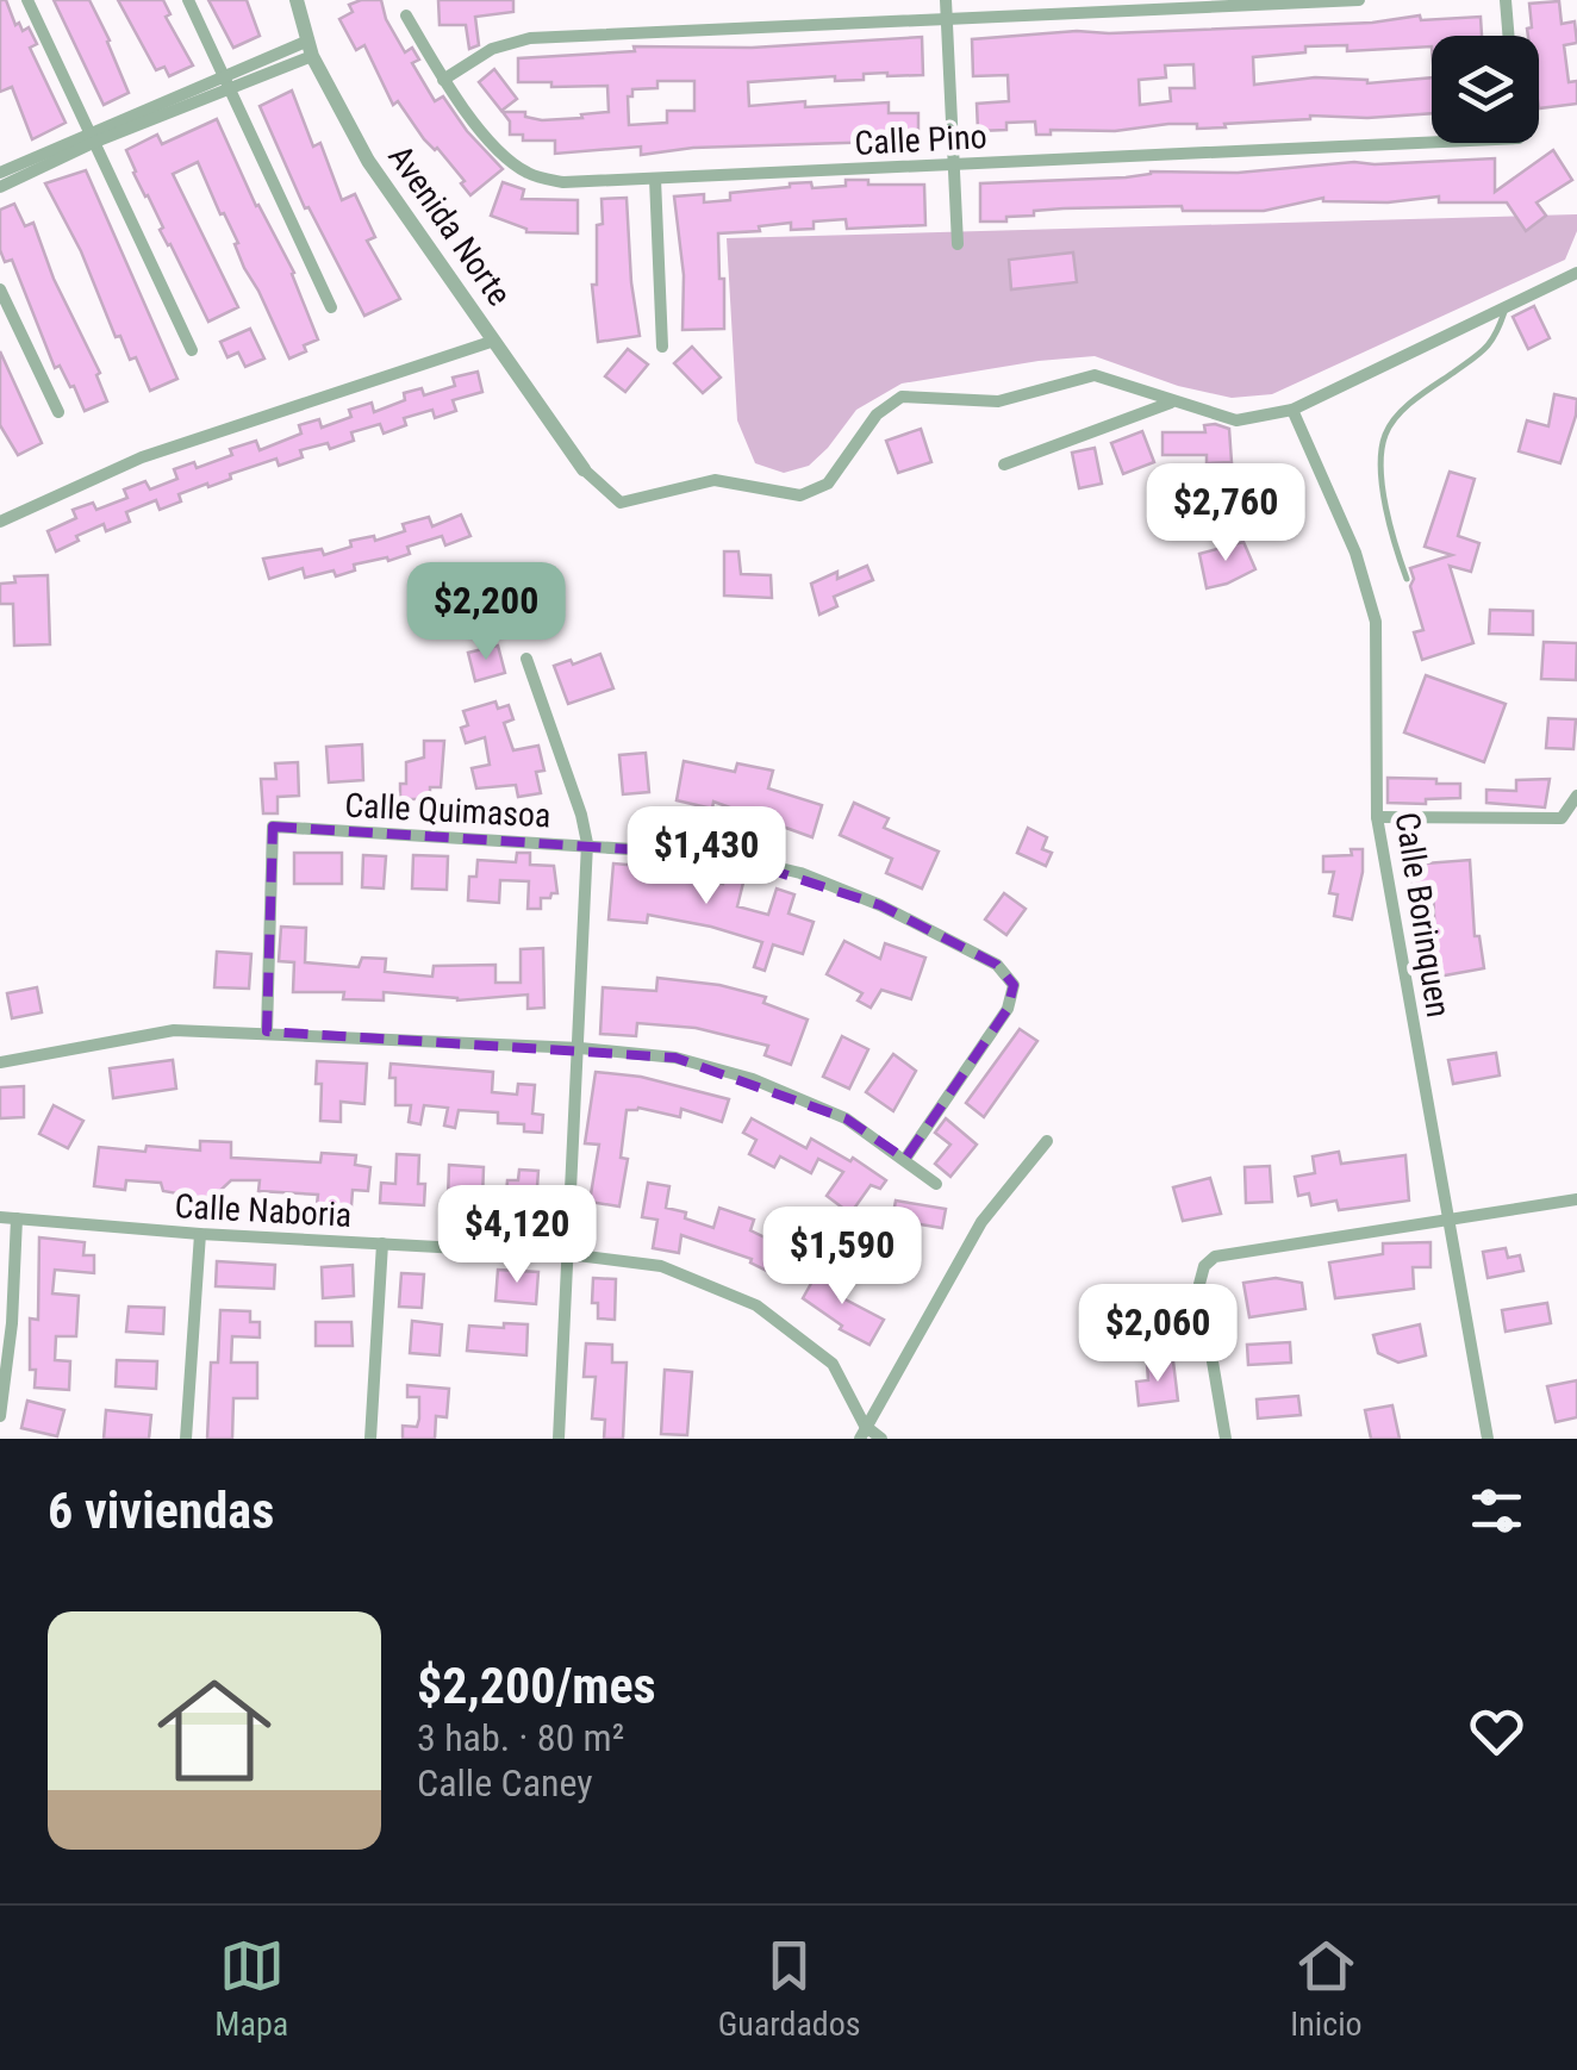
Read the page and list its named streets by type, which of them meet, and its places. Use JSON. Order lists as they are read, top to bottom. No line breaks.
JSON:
{"streets":{"street":["Calle Pino","Avenida Norte","Calle Quimasoa","Calle Borinquen","Calle Naboria"]},"page":{"price":["$2,760","$2,200","$1,430","$4,120","$1,590","$2,060"],"heading":"6 viviendas","list":[{"name":"$2,200/mes","note":"3 hab. · 80 m² · Calle Caney"}],"tabs":["Mapa","Guardados","Inicio"]}}
